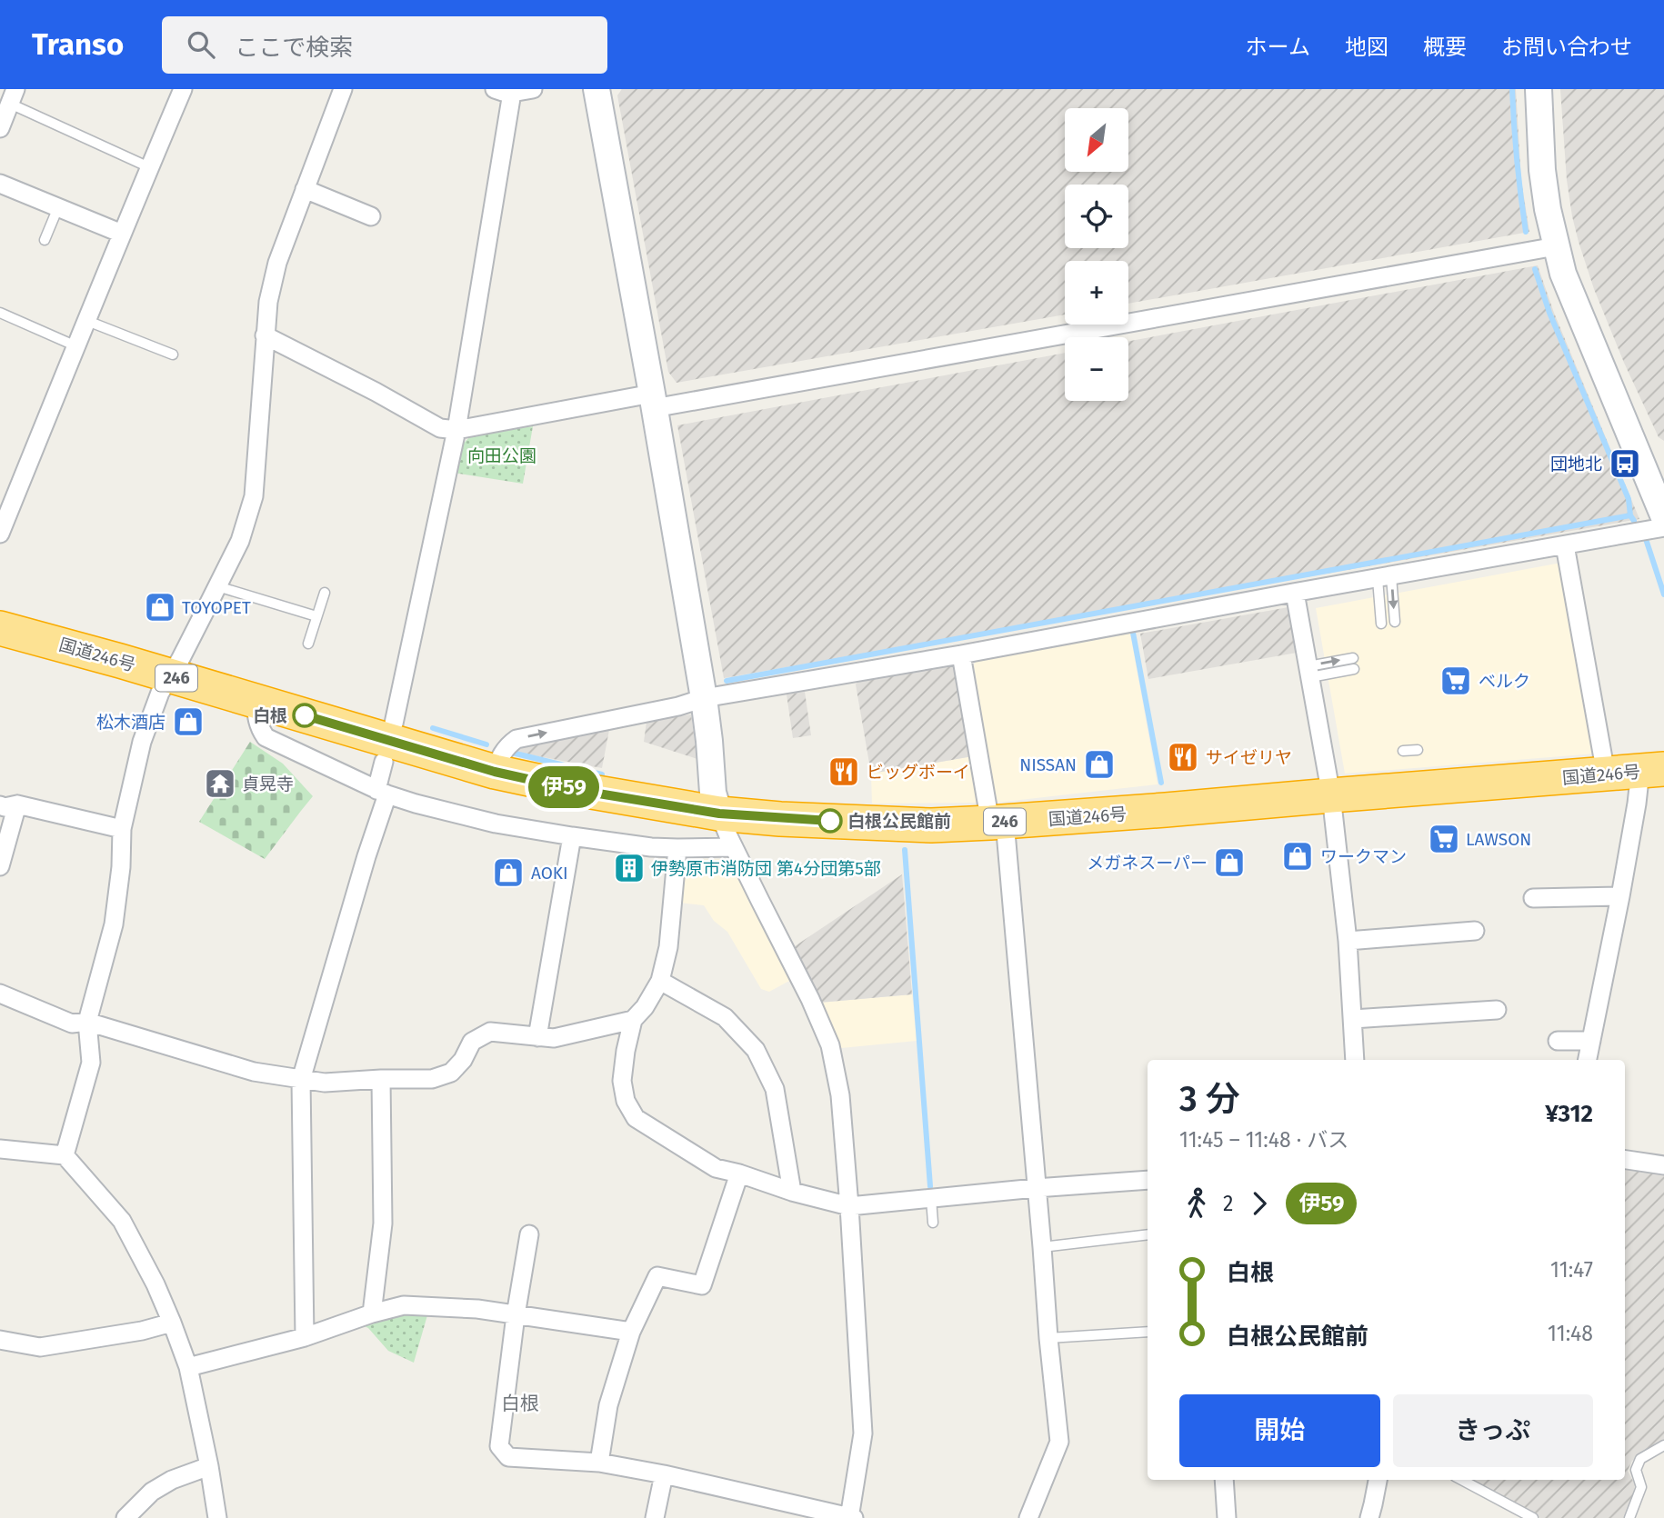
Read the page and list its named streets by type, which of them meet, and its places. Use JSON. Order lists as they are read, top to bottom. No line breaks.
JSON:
{"streets":{"highway":["国道246号","246"]},"districts":["白根"],"parks":["向田公園"],"places":{"bus stop":["団地北"],"shop":["TOYOPET","松木酒店","NISSAN","ワークマン","メガネスーパー","AOKI"],"supermarket":["ベルク","LAWSON"],"other":["白根","白根公民館前"],"restaurant":["サイゼリヤ","ビッグボーイ"],"temple":["貞晃寺"],"building":["伊勢原市消防団 第4分団第5部"]},"lines":["bus line 伊59"],"north":"bottom left","page":{"header":"Transo","search":"ここで検索","nav":["ホーム","地図","概要","お問い合わせ"],"on_map":"伊59","map_buttons":["+","−"],"heading":["3 分","11:45 – 11:48 · バス","¥312"],"legs":["2","伊59"],"list":[{"name":"白根","value":"11:47"},{"name":"白根公民館前","value":"11:48"}],"buttons":["開始","きっぷ"]}}
